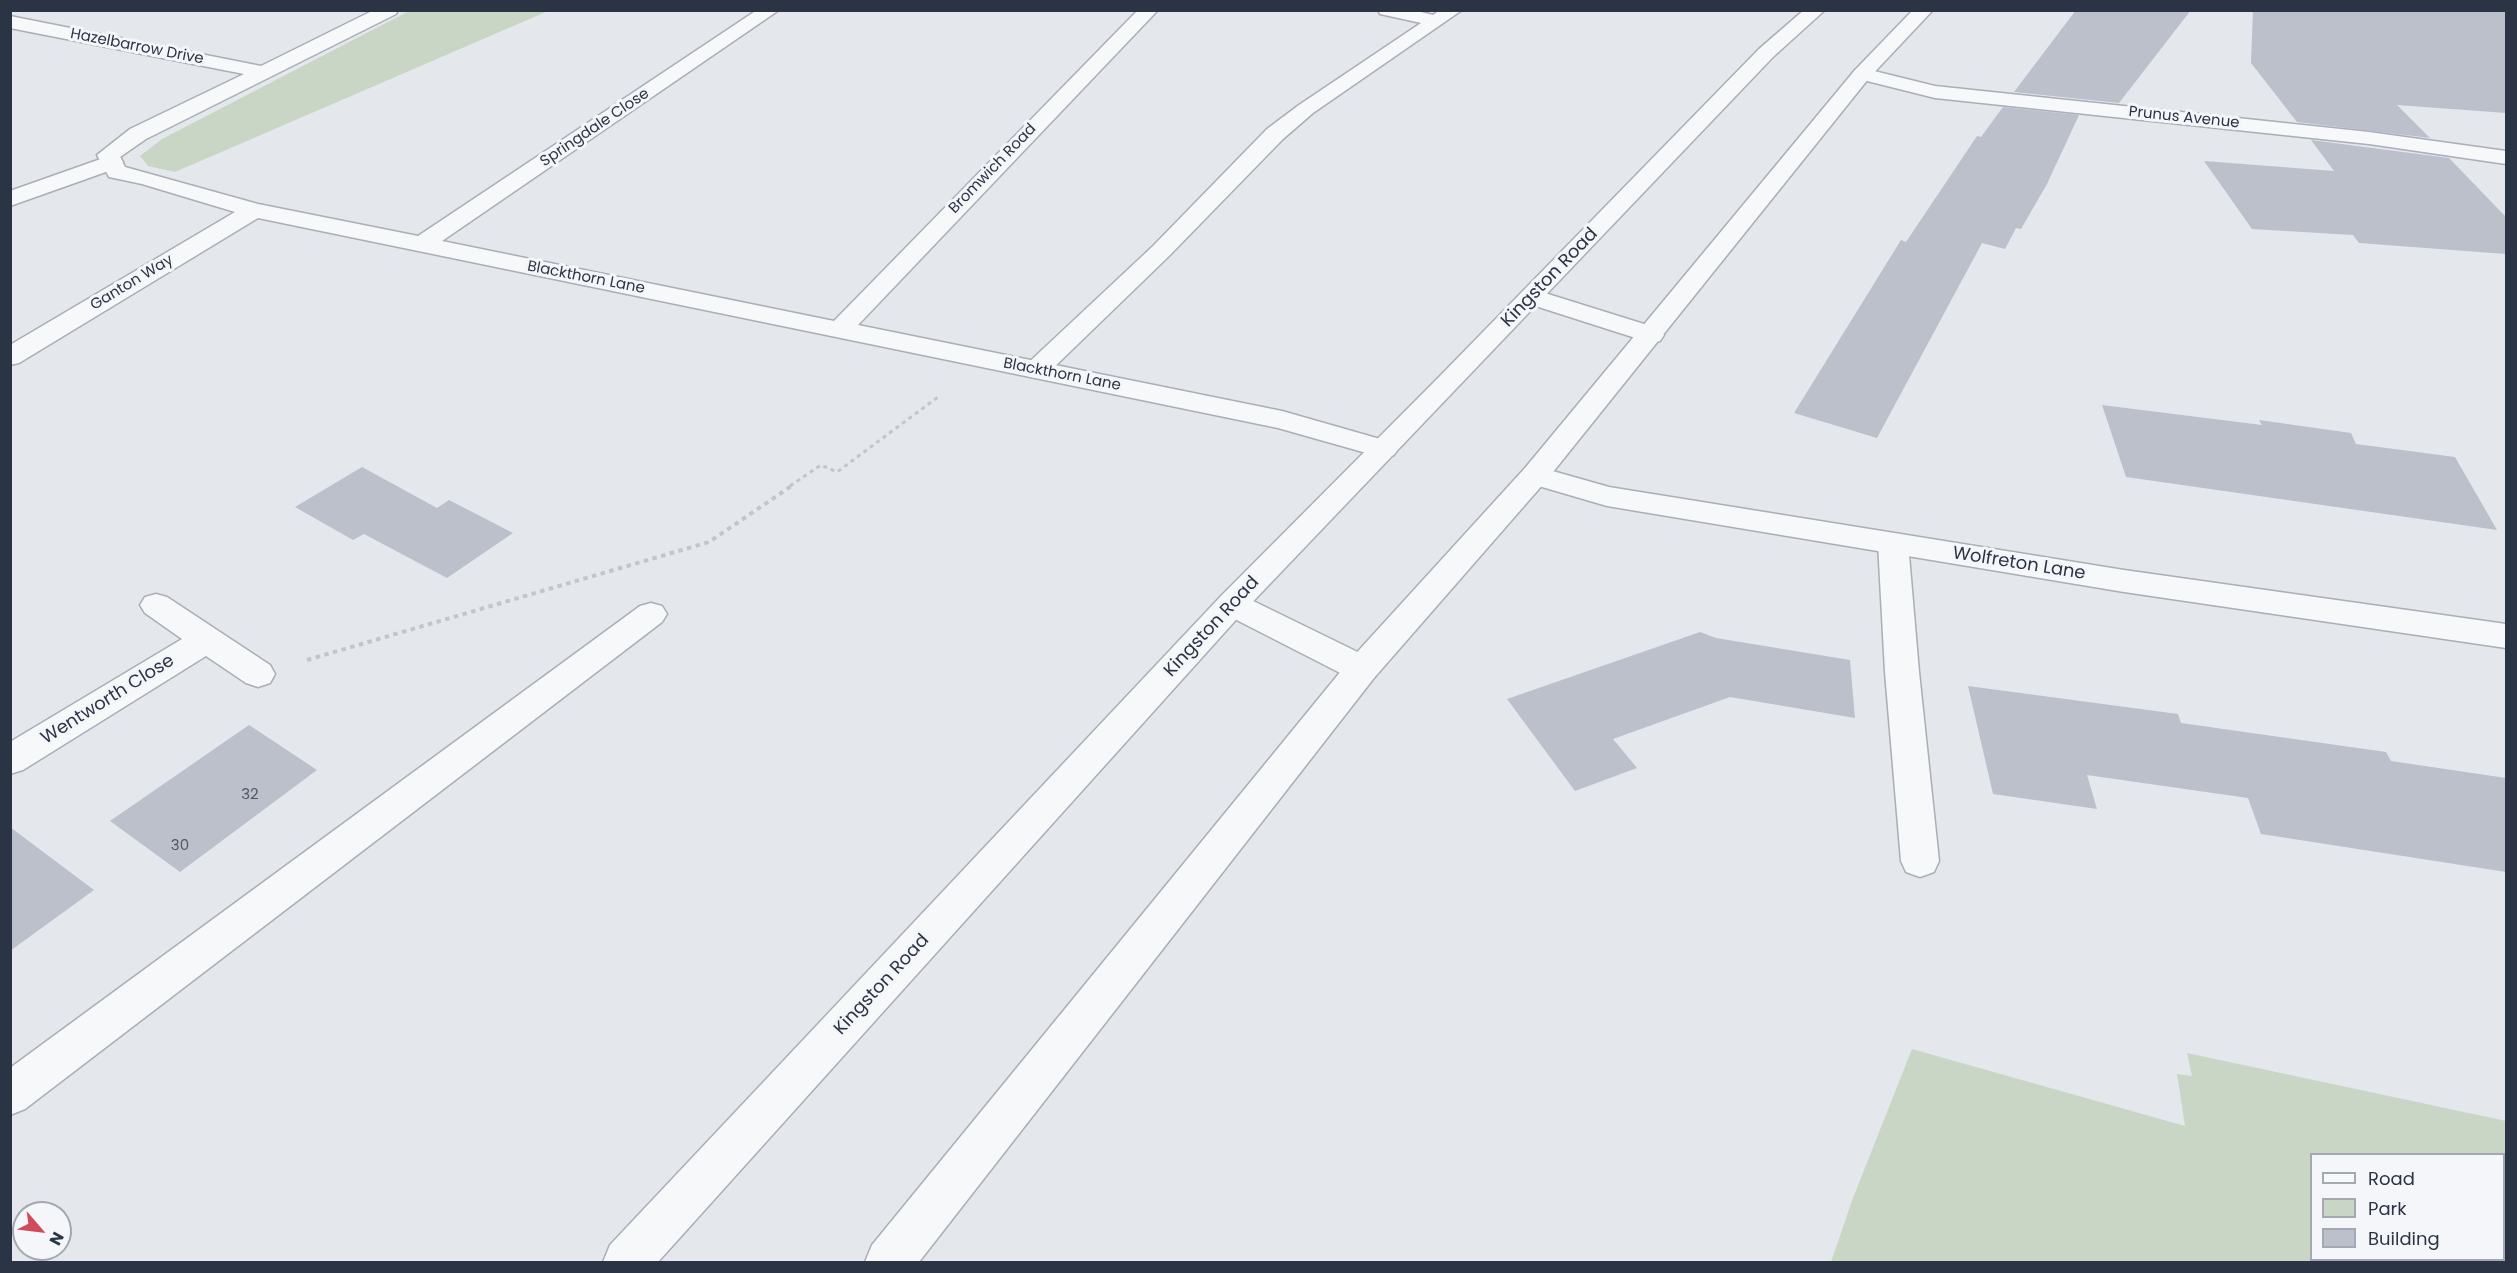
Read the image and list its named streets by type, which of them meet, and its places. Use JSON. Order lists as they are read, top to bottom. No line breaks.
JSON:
{"streets":{"street":["Hazelbarrow Drive","Prunus Avenue","Springdale Close","Bromwich Road","Blackthorn Lane","Kingston Road","Ganton Way","Wolfreton Lane","Wentworth Close"]},"crossings":[["Springdale Close","Blackthorn Lane"],["Bromwich Road","Blackthorn Lane"],["Blackthorn Lane","Kingston Road"],["Blackthorn Lane","Ganton Way"]],"house_numbers":["32","30"],"legend":["Road","Park","Building"],"north":"bottom right"}
